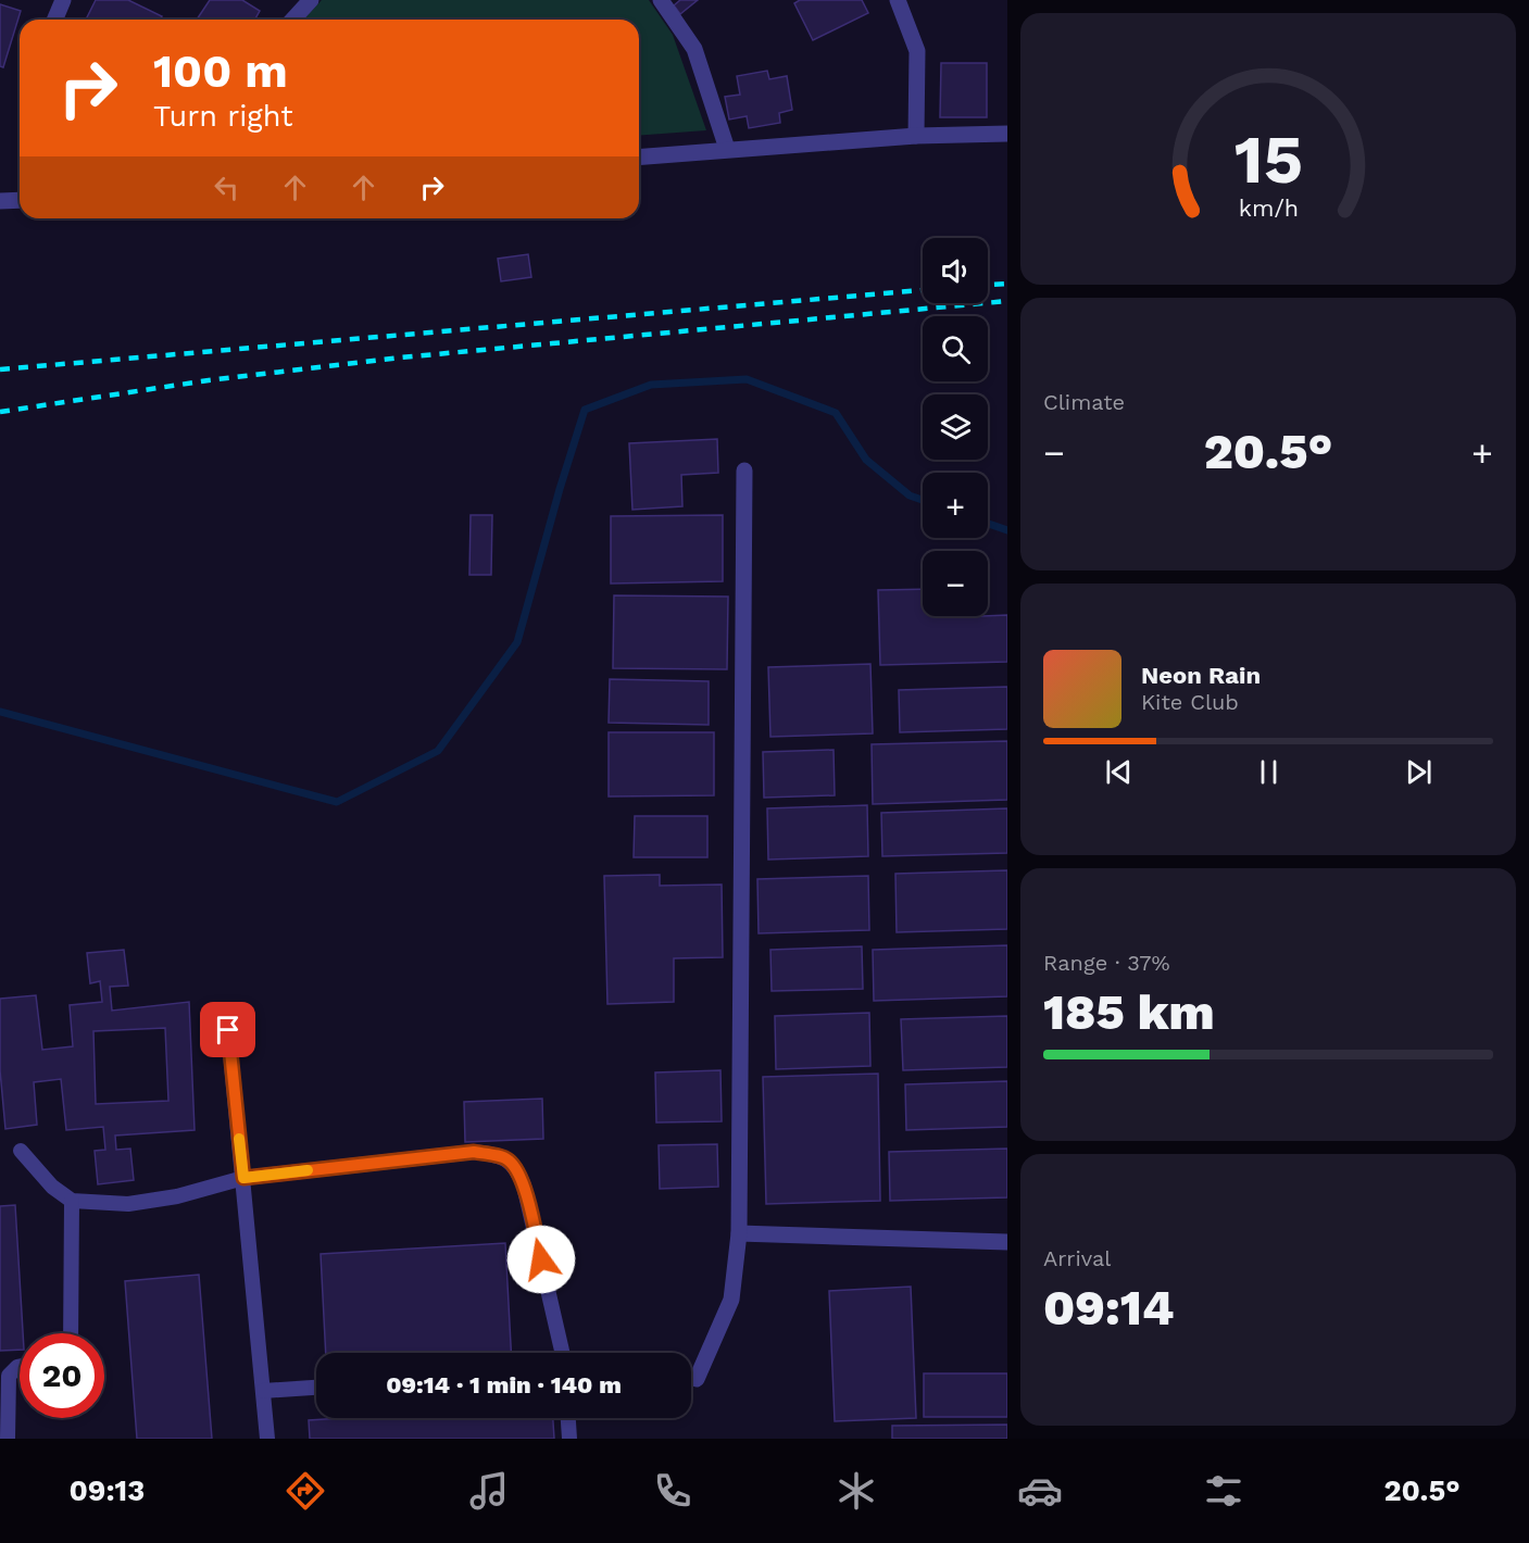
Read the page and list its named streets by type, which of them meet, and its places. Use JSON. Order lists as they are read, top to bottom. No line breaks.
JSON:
{"page":{"turn":["100 m","Turn right"],"map_buttons":["+","−"],"tile":["Climate",["Range · 37%","185 km"],["Arrival","09:14"]],"heat":["−","20.5°","+"],"song":["Neon Rain","Kite Club"],"limit":"20","trip":"09:14 · 1 min · 140 m","tabs":["09:13","20.5°"],"gauge":["15","km/h"]}}
